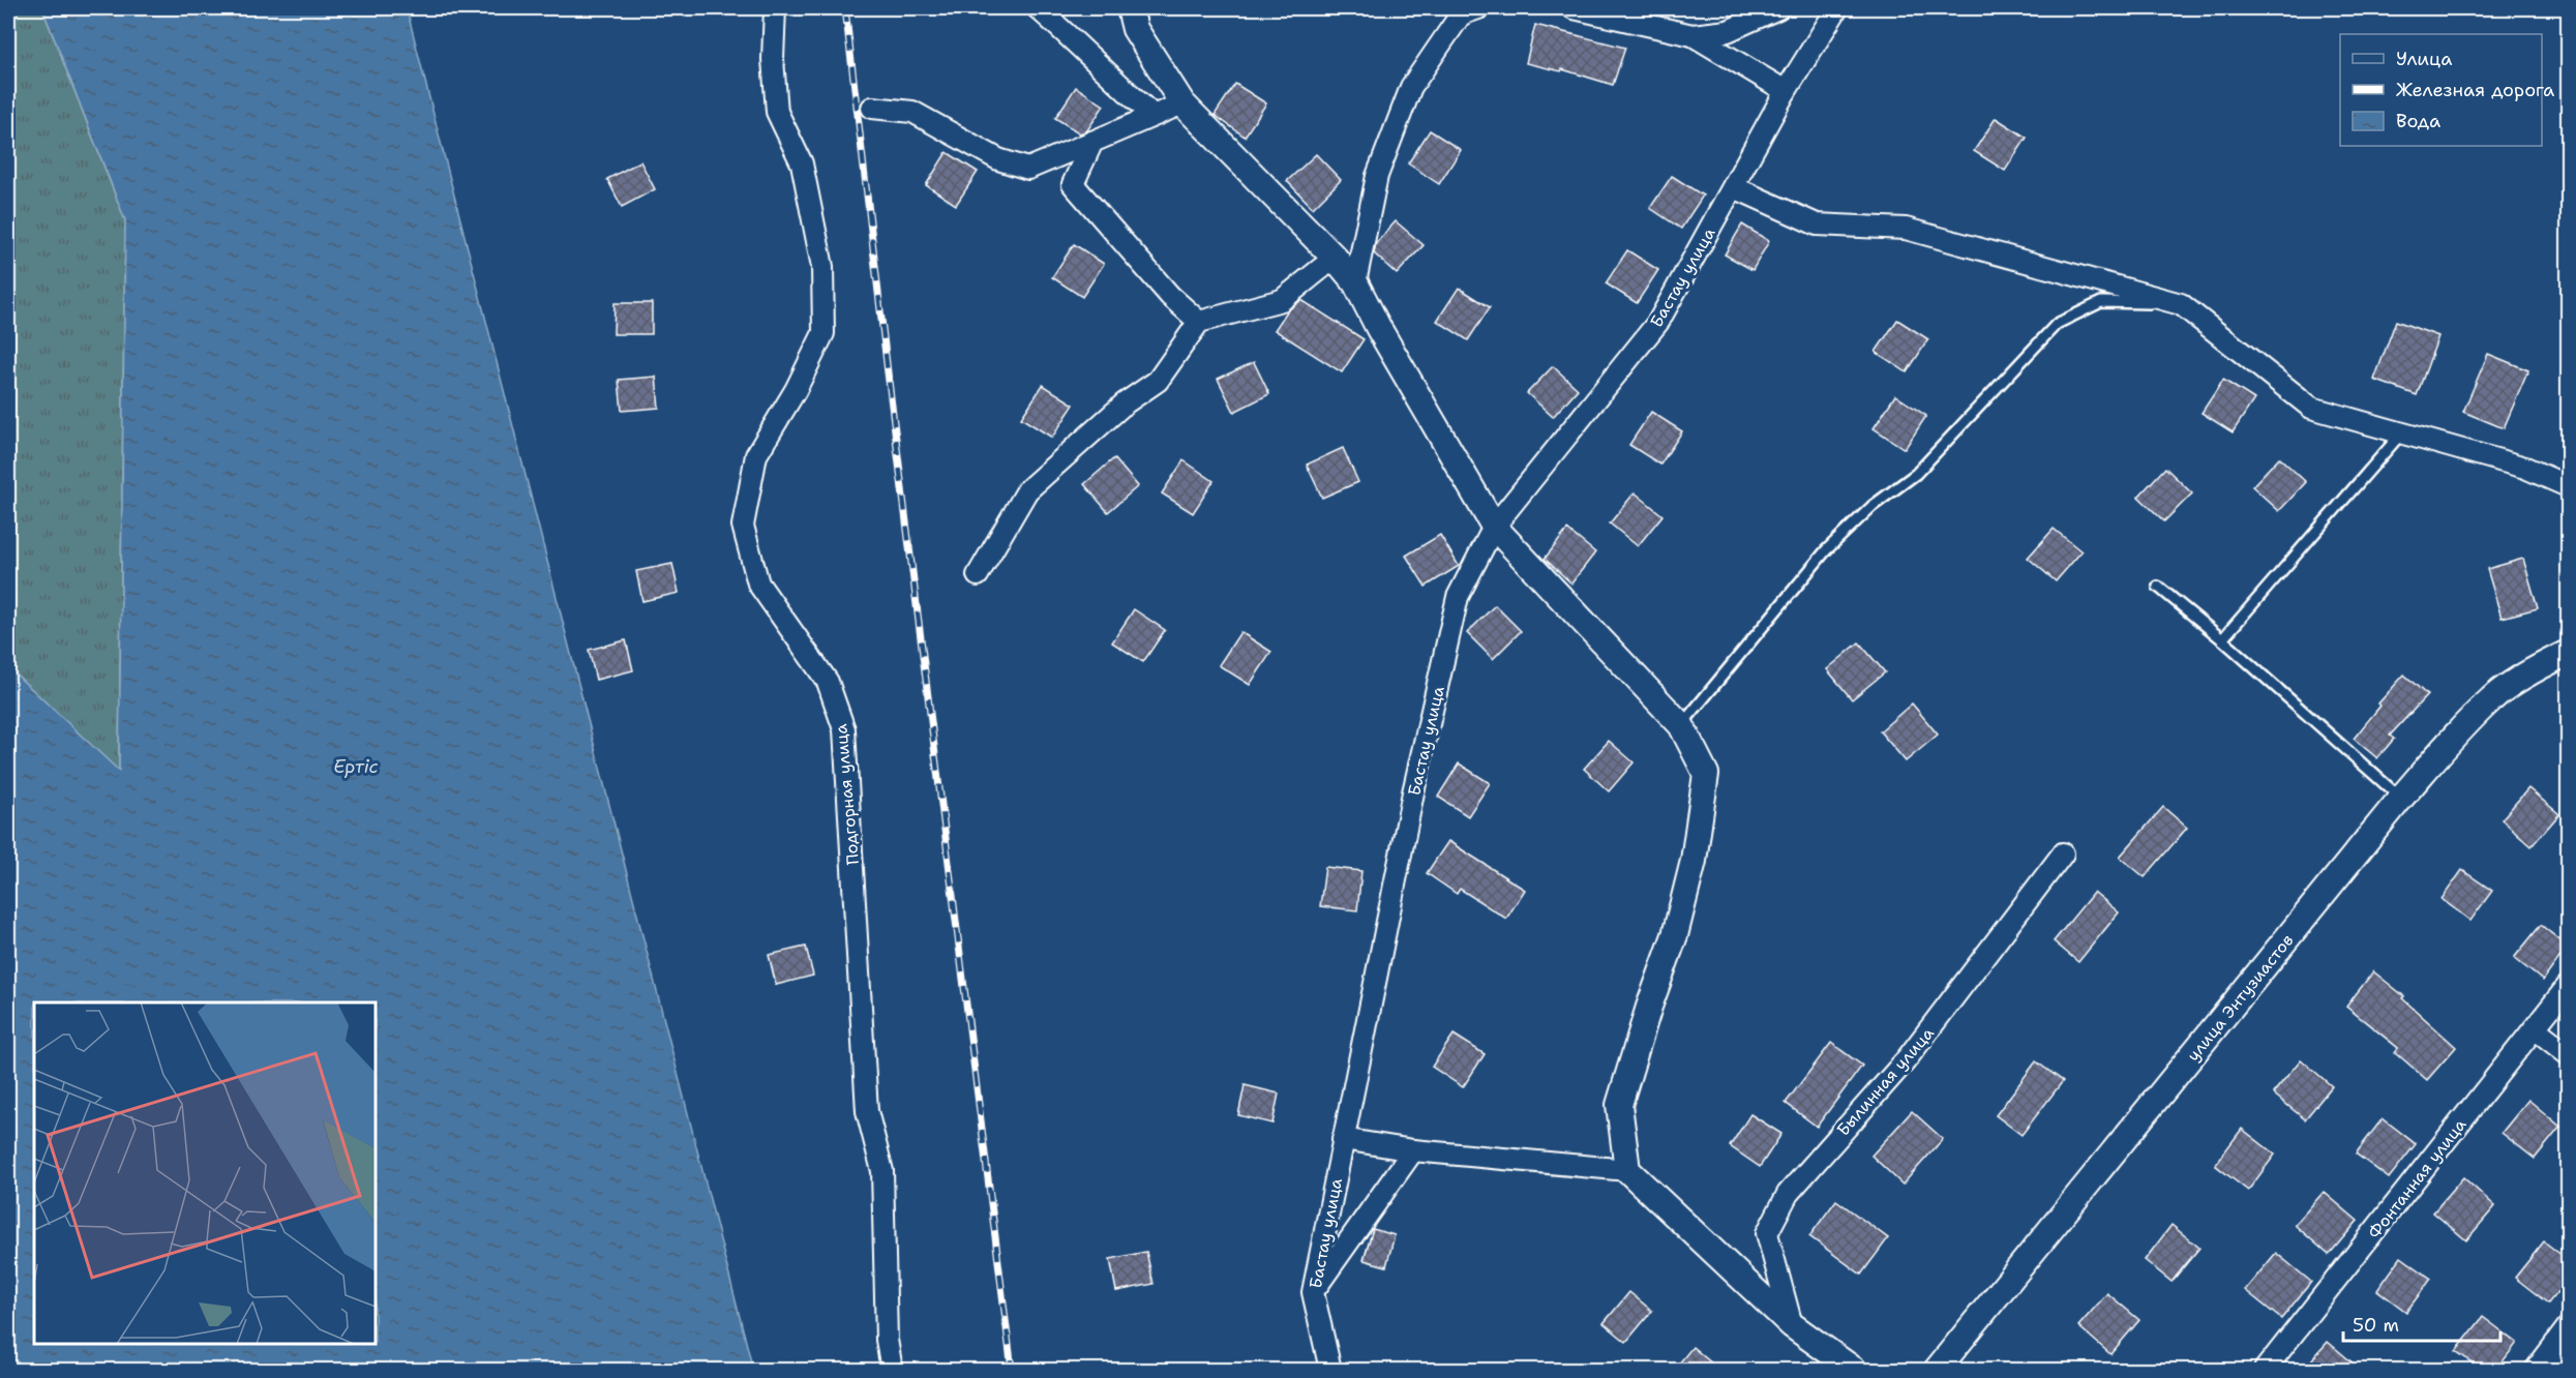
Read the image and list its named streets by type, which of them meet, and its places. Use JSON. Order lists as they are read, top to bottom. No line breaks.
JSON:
{"streets":{"street":["Бастау улица","Подгорная улица","улица Энтузиастов","Былинная улица","Фонтанная улица"]},"water":["Ертіс"],"legend":["Улица","Железная дорога","Вода"],"scale_bar":"50 m"}
